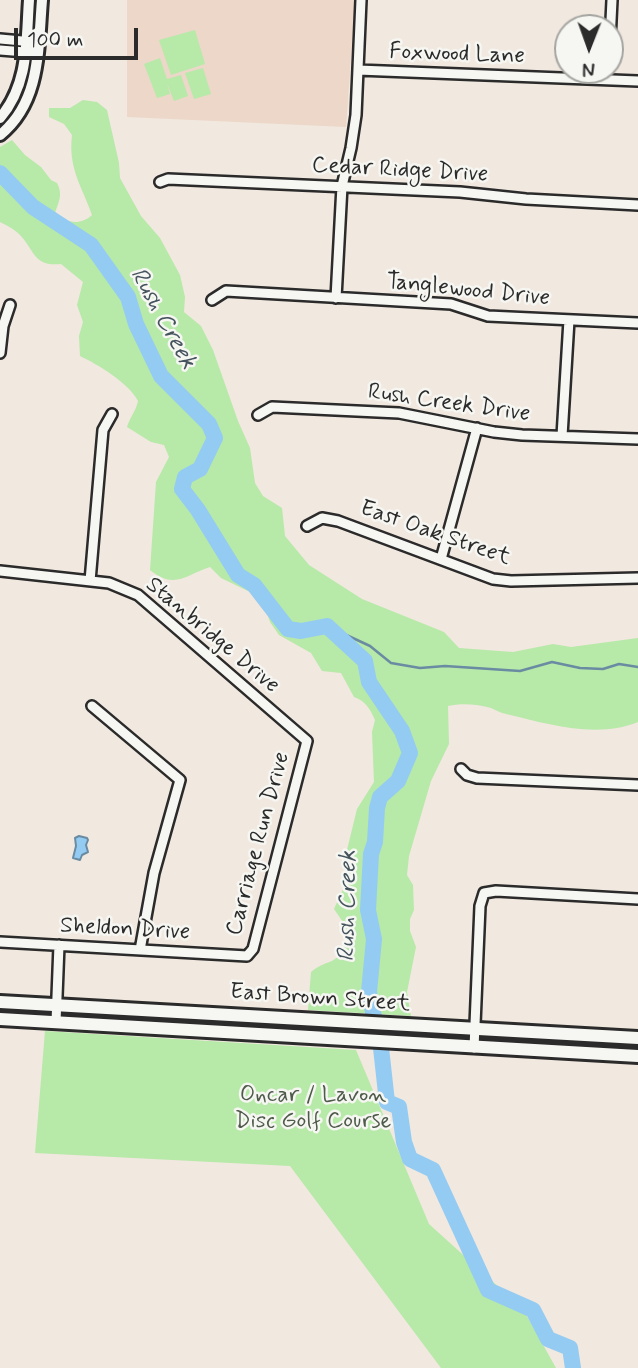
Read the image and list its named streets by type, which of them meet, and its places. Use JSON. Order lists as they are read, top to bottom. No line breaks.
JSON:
{"streets":{"main road":["East Brown Street"],"street":["Foxwood Lane","Cedar Ridge Drive","Tanglewood Drive","Rush Creek Drive","East Oak Street","Stanbridge Drive","Carriage Run Drive","Sheldon Drive"]},"crossings":[["Stanbridge Drive","Carriage Run Drive"],["Carriage Run Drive","Sheldon Drive"]],"water":["Rush Creek"],"parks":["Oncar / Lavon Disc Golf Course"],"scale_bar":"100 m","north":"bottom"}
